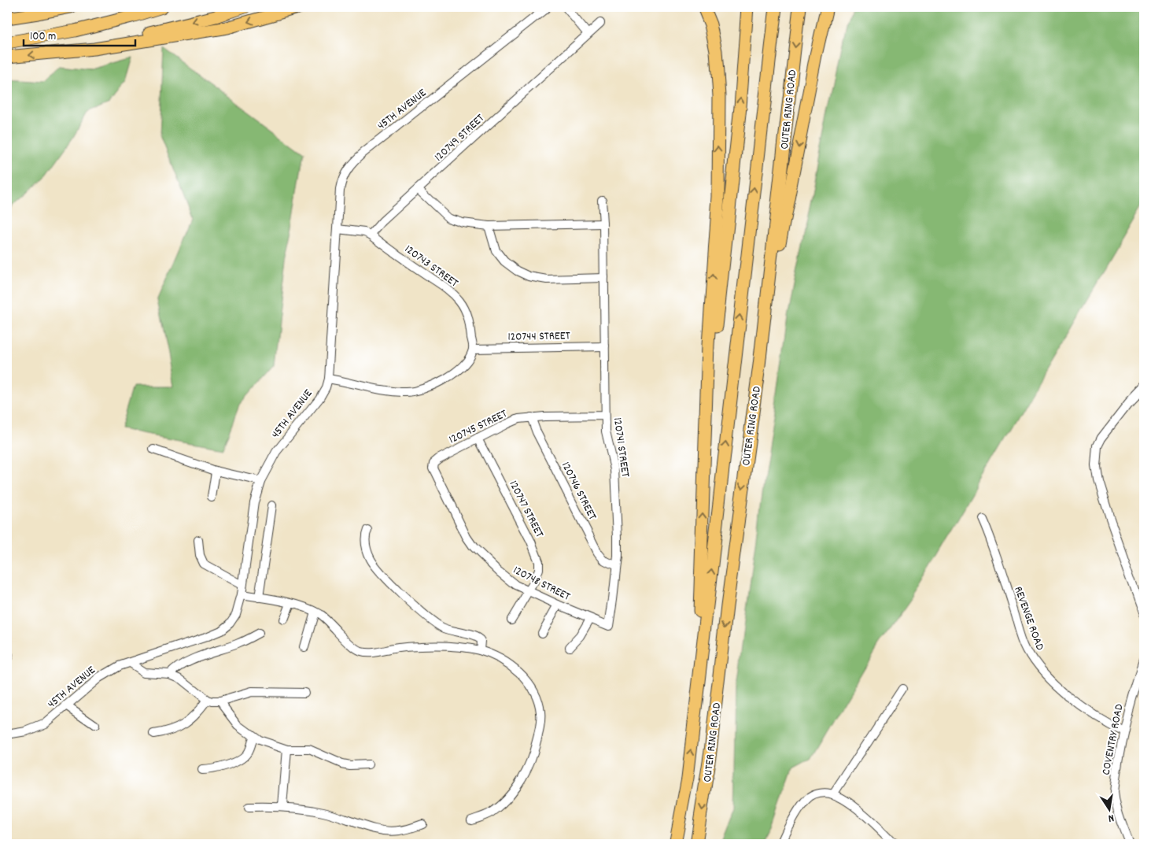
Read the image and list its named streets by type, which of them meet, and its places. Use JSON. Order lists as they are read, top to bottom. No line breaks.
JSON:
{"streets":{"highway":["OUTER RING ROAD"],"street":["45TH AVENUE","120749 STREET","120743 STREET","120744 STREET","120745 STREET","120741 STREET","120746 STREET","120747 STREET","120748 STREET","REVENGE ROAD","COVENTRY ROAD"]},"crossings":[["120749 STREET","120743 STREET"],["120743 STREET","120744 STREET"],["120744 STREET","120741 STREET"],["120745 STREET","120741 STREET"],["120745 STREET","120746 STREET"],["120745 STREET","120747 STREET"],["120745 STREET","120748 STREET"],["120741 STREET","120746 STREET"],["120741 STREET","120748 STREET"],["120747 STREET","120748 STREET"],["REVENGE ROAD","COVENTRY ROAD"]],"scale_bar":"100 m","north":"bottom"}
